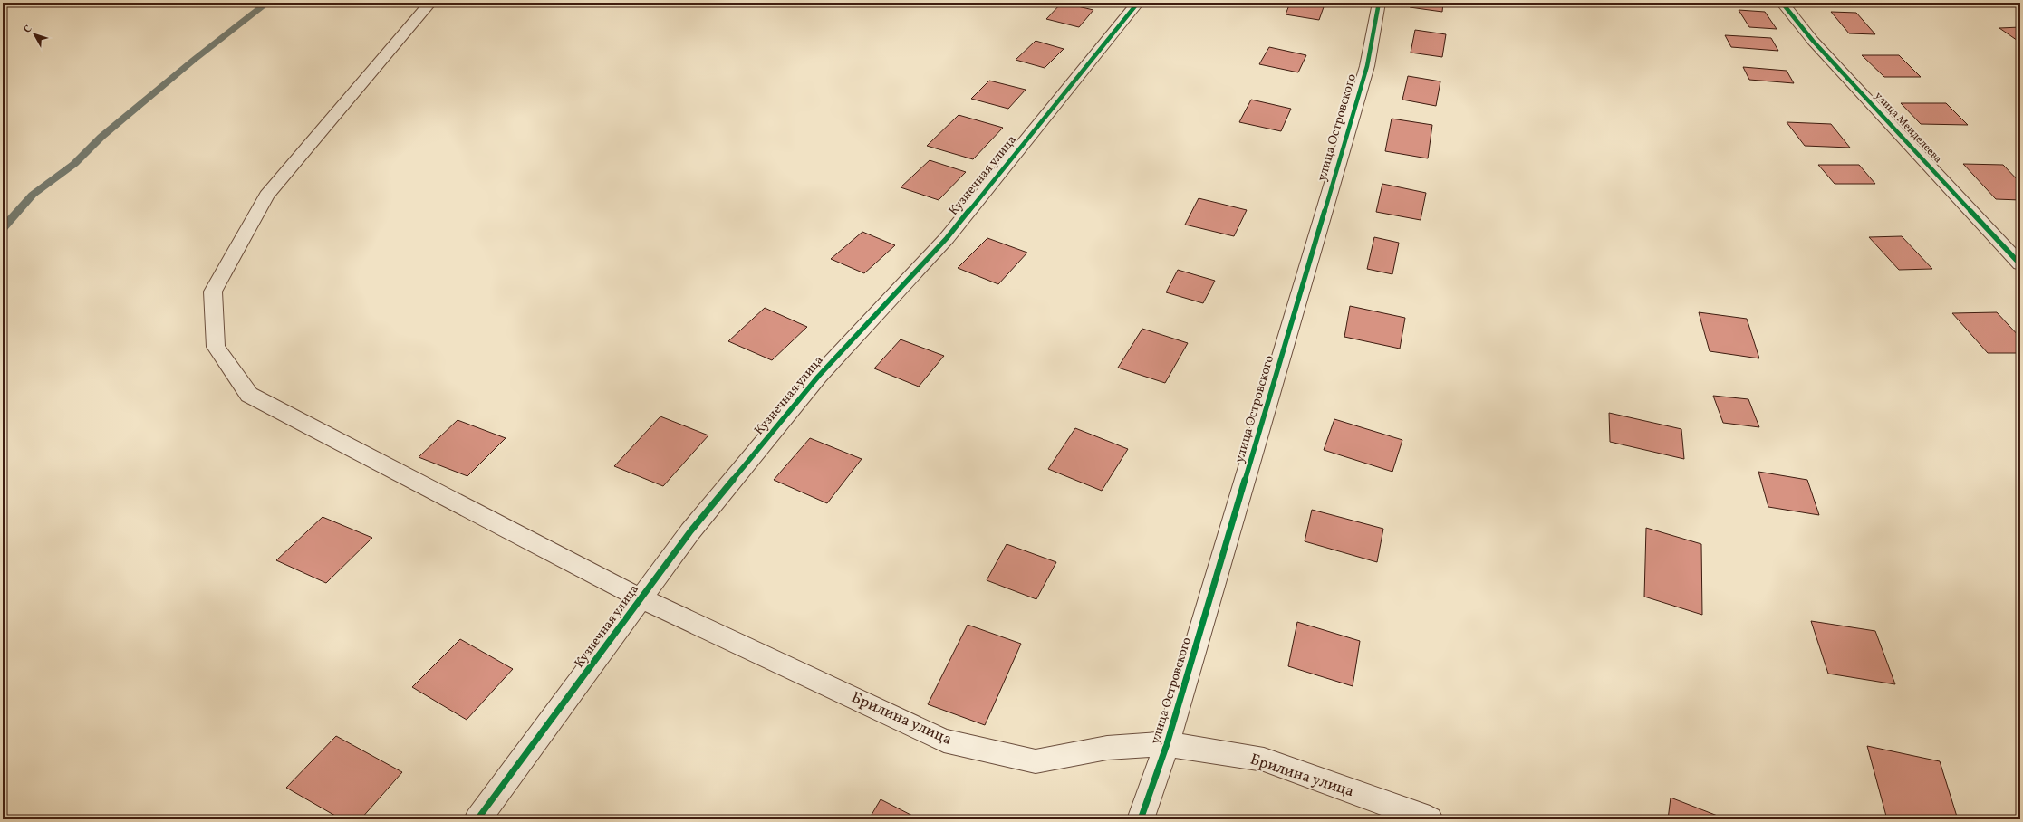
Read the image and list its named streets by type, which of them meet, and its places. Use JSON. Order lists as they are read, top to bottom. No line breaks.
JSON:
{"streets":{"street":["улица Островского","улица Менделеева","Кузнечная улица","Брилина улица"]},"crossings":[["улица Островского","Брилина улица"],["Кузнечная улица","Брилина улица"]],"north":"top left"}
